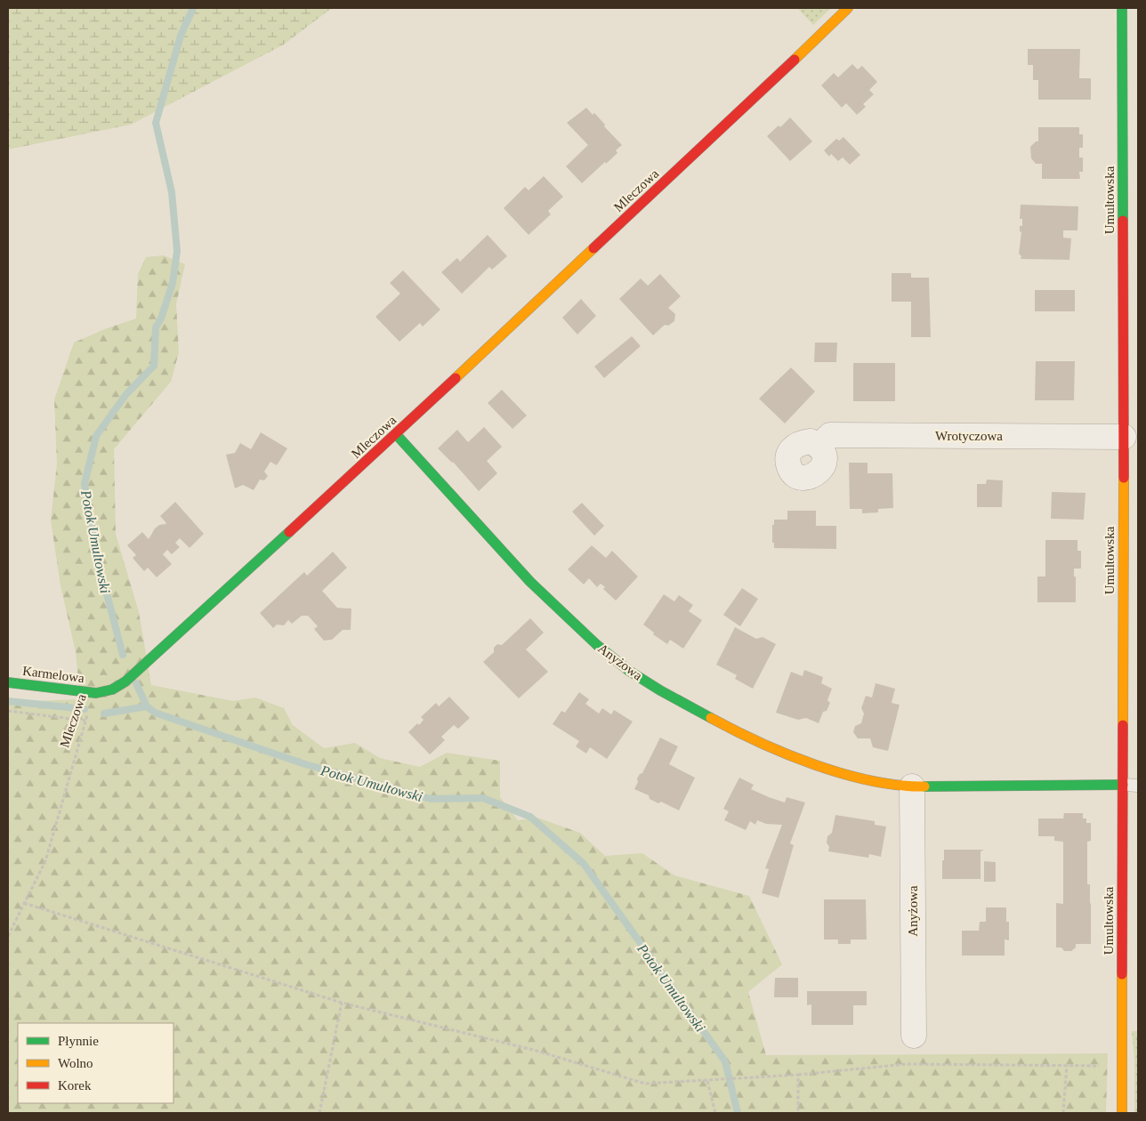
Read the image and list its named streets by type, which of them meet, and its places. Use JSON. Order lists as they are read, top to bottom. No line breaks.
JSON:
{"streets":{"street":["Mleczowa","Umultowska","Wrotyczowa","Anyżowa","Karmelowa"]},"crossings":[["Mleczowa","Anyżowa"],["Mleczowa","Karmelowa"],["Umultowska","Wrotyczowa"],["Umultowska","Anyżowa"]],"water":["Potok Umultowski"],"legend":["Płynnie","Wolno","Korek"]}
